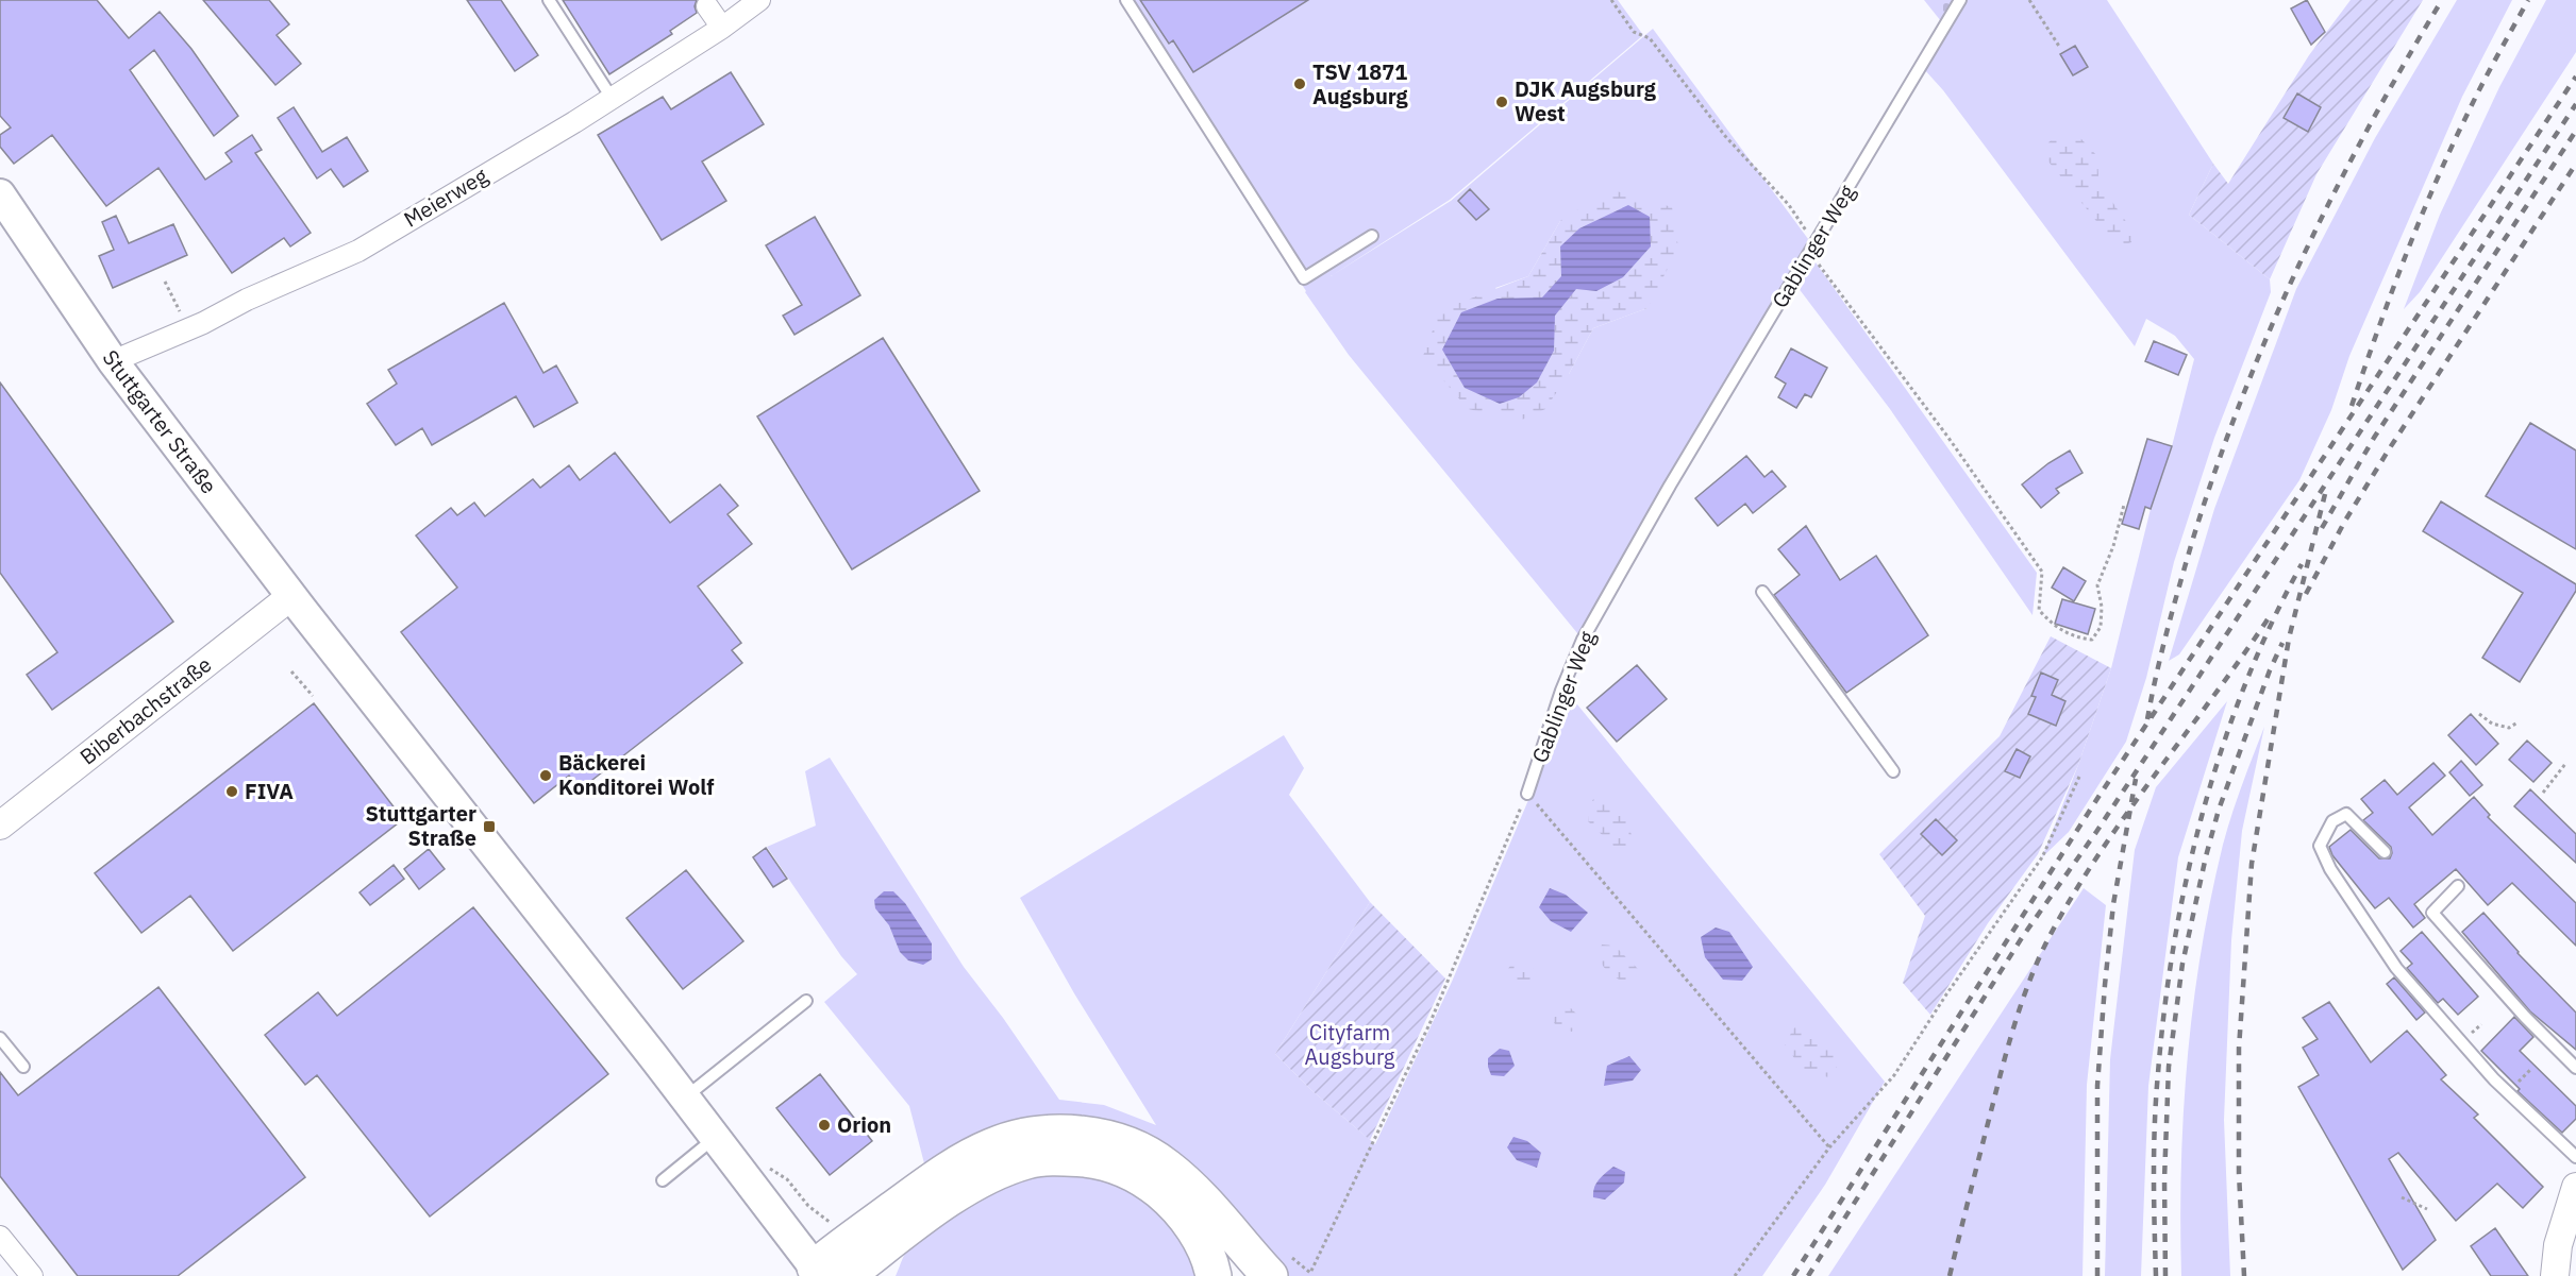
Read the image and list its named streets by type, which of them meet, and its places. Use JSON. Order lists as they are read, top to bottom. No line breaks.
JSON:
{"streets":{"main road":["Stuttgarter Straße"],"street":["Meierweg","Biberbachstraße"],"lane":["Gablinger Weg"]},"crossings":[["Meierweg","Stuttgarter Straße"],["Stuttgarter Straße","Biberbachstraße"]],"parks":["Cityfarm Augsburg"],"places":{"other":["TSV 1871 Augsburg","DJK Augsburg West","Bäckerei Konditorei Wolf","FIVA","Orion"],"transit":["Stuttgarter Straße"]}}
